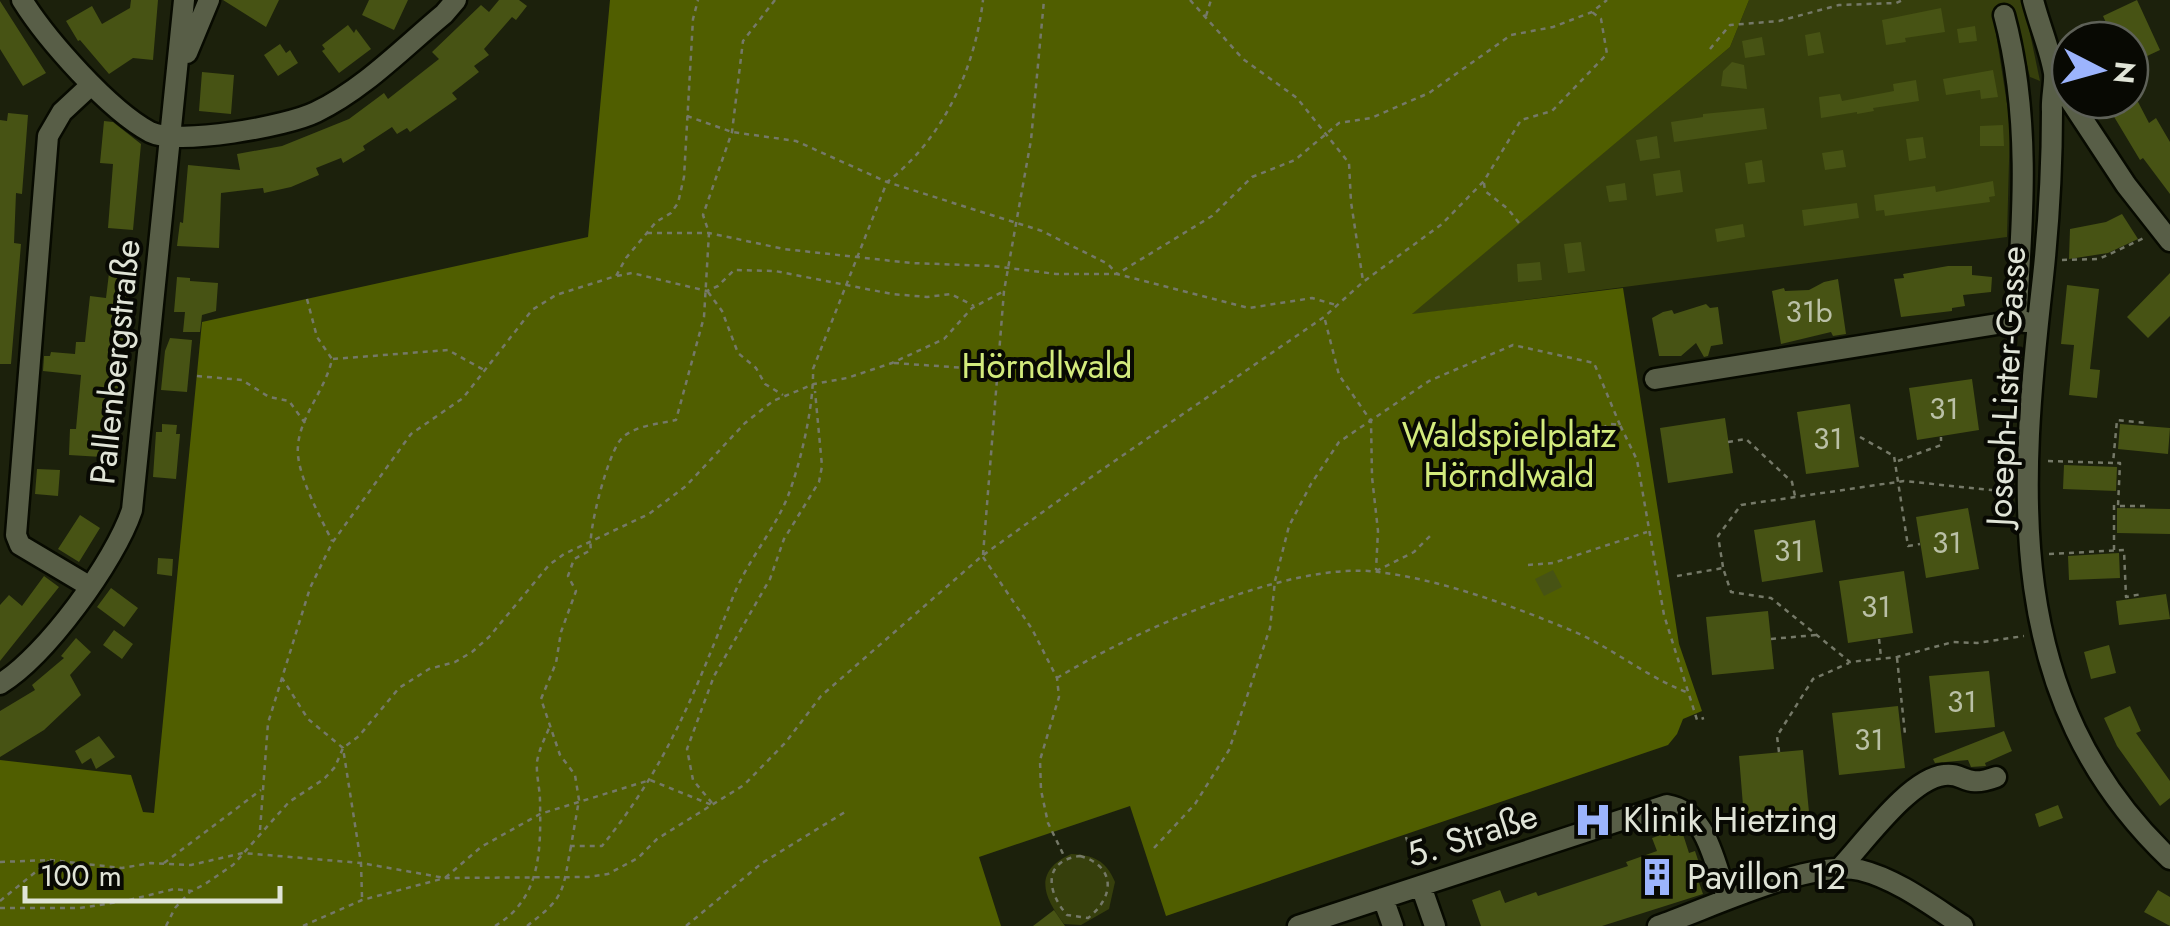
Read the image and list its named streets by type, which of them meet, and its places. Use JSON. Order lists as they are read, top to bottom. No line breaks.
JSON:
{"streets":{"street":["Pallenbergstraße","Joseph-Lister-Gasse","5. Straße"]},"parks":["Hörndlwald","Waldspielplatz Hörndlwald"],"places":{"hospital":["Klinik Hietzing"],"building":["Pavillon 12"]},"house_numbers":["31b","31","31","31","31","31","31","31"],"scale_bar":"100 m","north":"right"}
